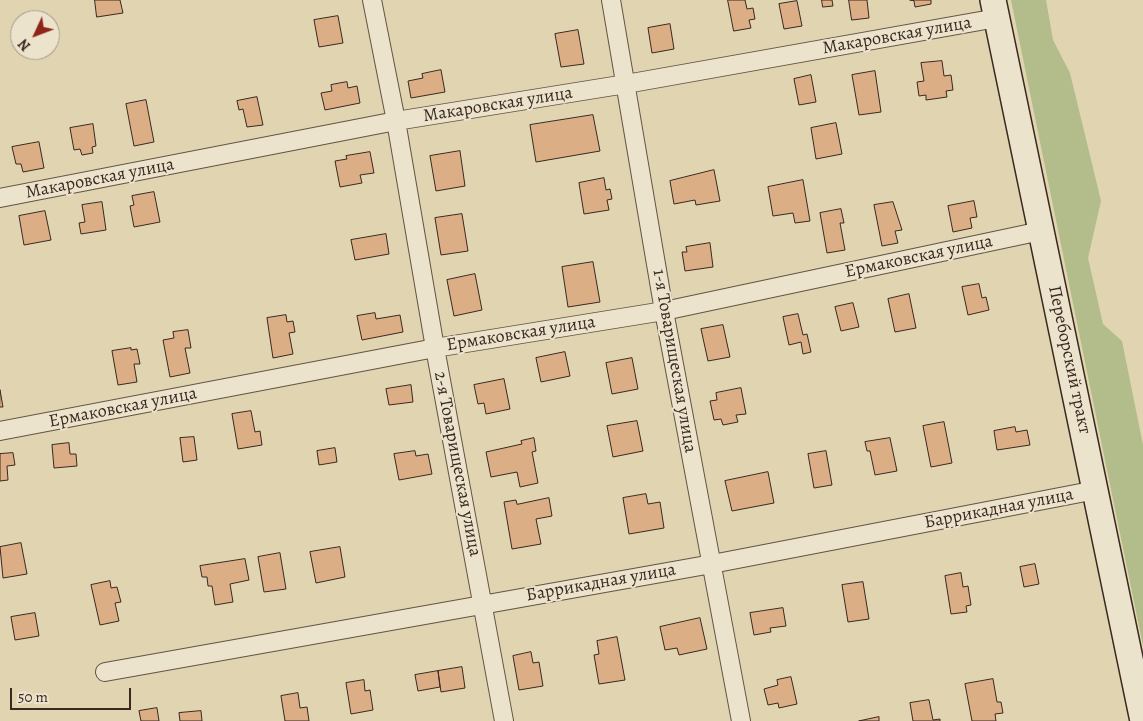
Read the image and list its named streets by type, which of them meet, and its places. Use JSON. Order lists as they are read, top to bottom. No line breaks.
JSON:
{"streets":{"main road":["Переборский тракт"],"street":["Макаровская улица","Ермаковская улица","1-я Товарищеская улица","2-я Товарищеская улица","Баррикадная улица"]},"crossings":[["Макаровская улица","Переборский тракт"],["Макаровская улица","1-я Товарищеская улица"],["Макаровская улица","2-я Товарищеская улица"],["Ермаковская улица","Переборский тракт"],["Ермаковская улица","1-я Товарищеская улица"],["Ермаковская улица","2-я Товарищеская улица"],["Переборский тракт","Баррикадная улица"],["1-я Товарищеская улица","Баррикадная улица"],["2-я Товарищеская улица","Баррикадная улица"]],"scale_bar":"50 m","north":"bottom left"}
